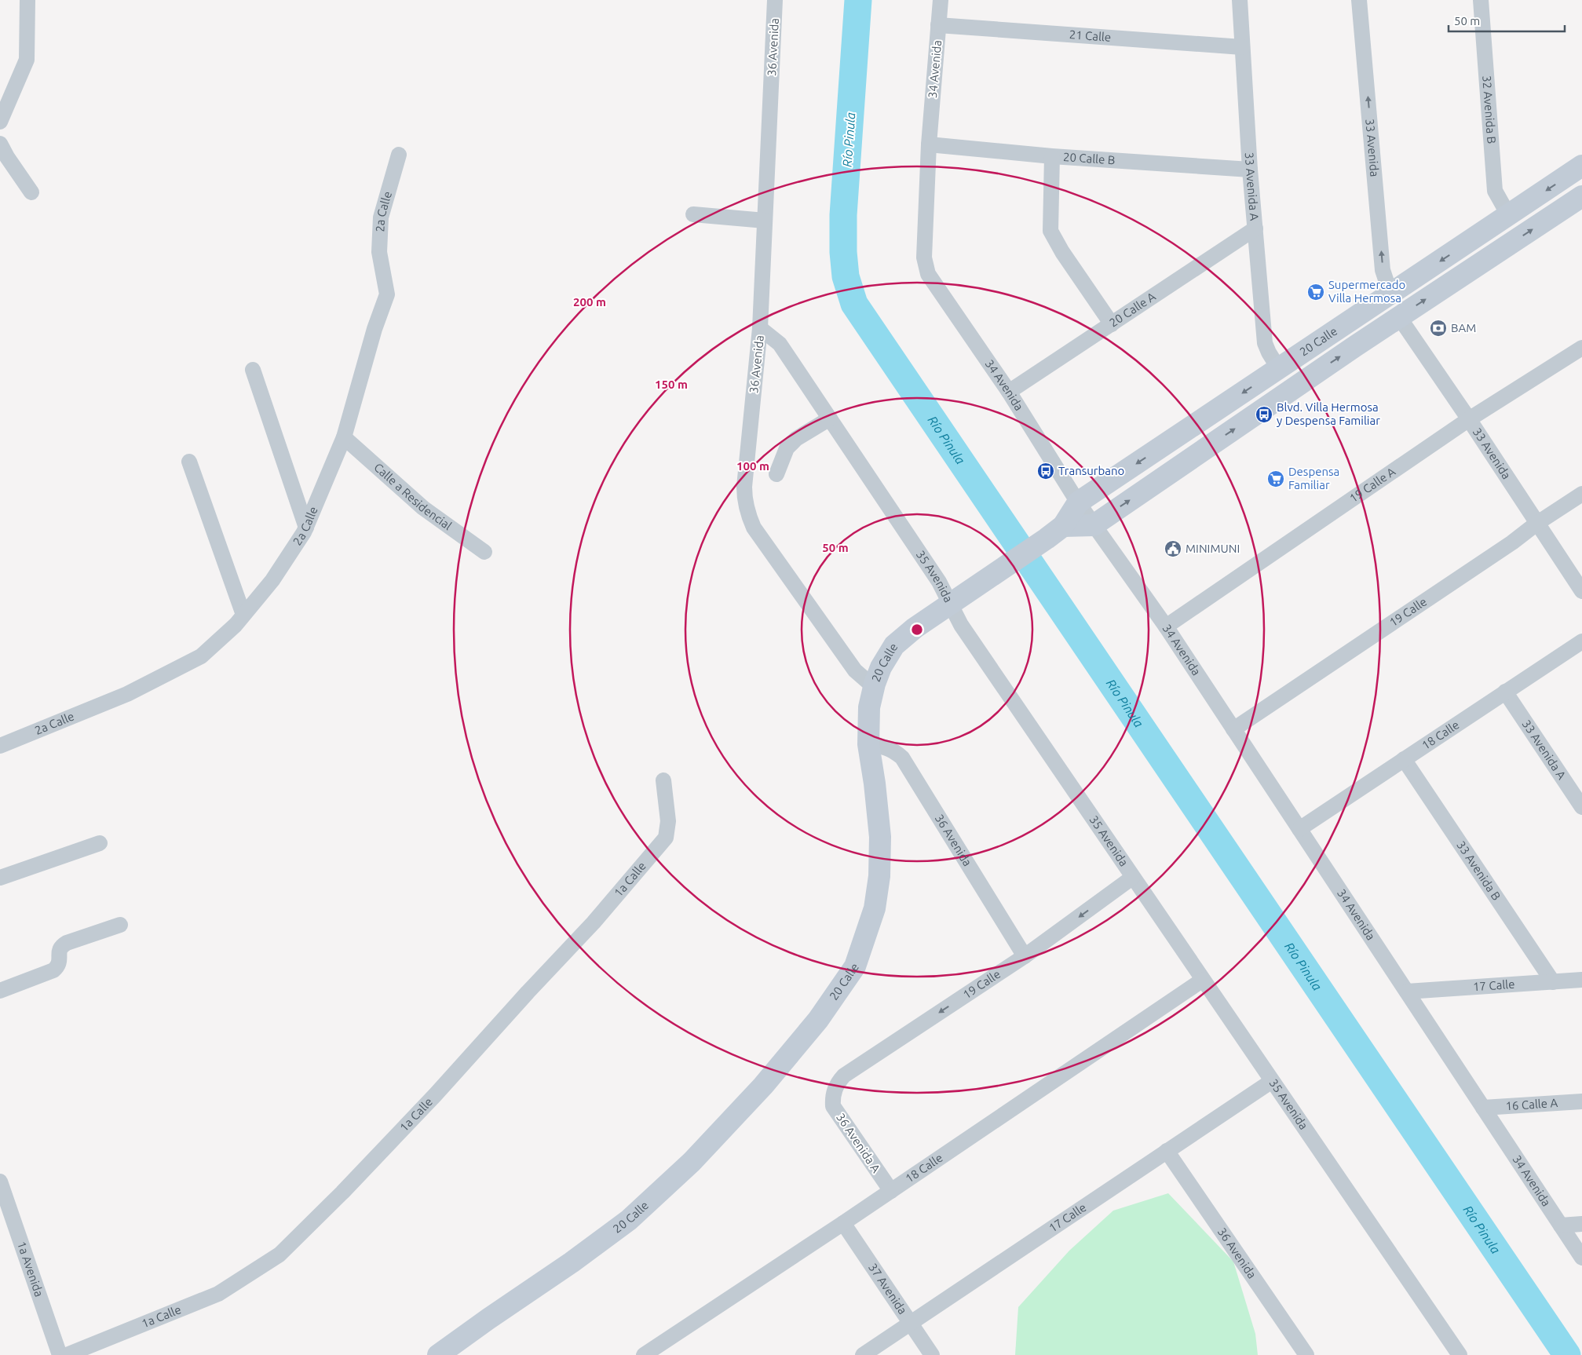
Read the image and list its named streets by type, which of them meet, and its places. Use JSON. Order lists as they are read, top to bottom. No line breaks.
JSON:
{"streets":{"main road":["20 Calle"],"street":["21 Calle","36 Avenida","34 Avenida","32 Avenida B","33 Avenida","20 Calle B","33 Avenida A","2a Calle","20 Calle A","19 Calle A","Calle a Residencial","35 Avenida","19 Calle","18 Calle","33 Avenida B","1a Calle","17 Calle","16 Calle A","36 Avenida A","1a Avenida","37 Avenida"]},"crossings":[["21 Calle","34 Avenida"],["21 Calle","33 Avenida A"],["36 Avenida","20 Calle"],["36 Avenida","35 Avenida"],["36 Avenida","19 Calle"],["36 Avenida","17 Calle"],["34 Avenida","20 Calle B"],["34 Avenida","20 Calle A"],["34 Avenida","20 Calle"],["34 Avenida","19 Calle A"],["34 Avenida","19 Calle"],["34 Avenida","18 Calle"],["34 Avenida","17 Calle"],["34 Avenida","16 Calle A"],["32 Avenida B","20 Calle"],["33 Avenida","20 Calle"],["33 Avenida","19 Calle A"],["33 Avenida","19 Calle"],["20 Calle B","33 Avenida A"],["33 Avenida A","20 Calle A"],["33 Avenida A","20 Calle"],["33 Avenida A","18 Calle"],["2a Calle","Calle a Residencial"],["20 Calle","35 Avenida"],["35 Avenida","19 Calle"],["35 Avenida","18 Calle"],["35 Avenida","17 Calle"],["19 Calle","36 Avenida A"],["18 Calle","33 Avenida B"],["18 Calle","36 Avenida A"],["18 Calle","37 Avenida"],["33 Avenida B","17 Calle"],["17 Calle","37 Avenida"]],"one_way":["33 Avenida","19 Calle"],"water":["Río Pinula"],"places":{"supermarket":["Supermercado Villa Hermosa","Despensa Familiar"],"bank":["BAM"],"bus stop":["Blvd. Villa Hermosa y Despensa Familiar","Transurbano"],"public building":["MINIMUNI"]},"scale_bar":"50 m","rings":["200 m","150 m","100 m","50 m"]}
